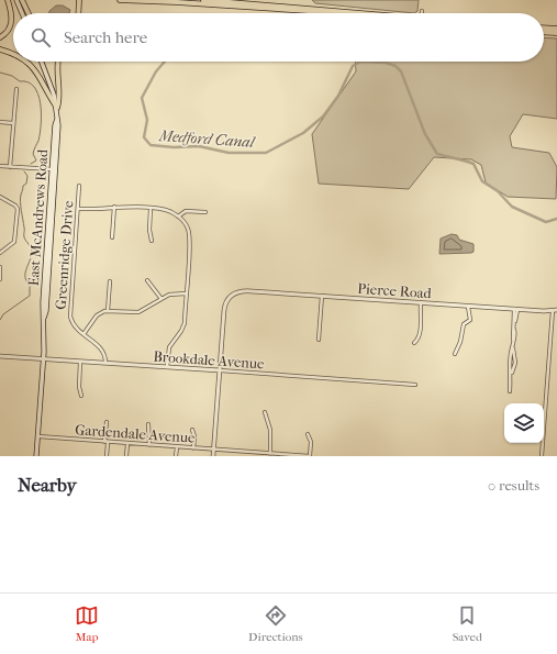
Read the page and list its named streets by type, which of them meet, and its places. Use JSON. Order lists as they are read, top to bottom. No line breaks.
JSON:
{"streets":{"main road":["East McAndrews Road"],"street":["Greenridge Drive","Pierce Road","Brookdale Avenue","Gardendale Avenue"]},"crossings":[["East McAndrews Road","Brookdale Avenue"],["East McAndrews Road","Gardendale Avenue"],["Greenridge Drive","Brookdale Avenue"],["Pierce Road","Brookdale Avenue"]],"water":["Medford Canal"],"page":{"search":"Search here","heading":["Nearby","0 results"],"nav":["Map","Directions","Saved"]}}
